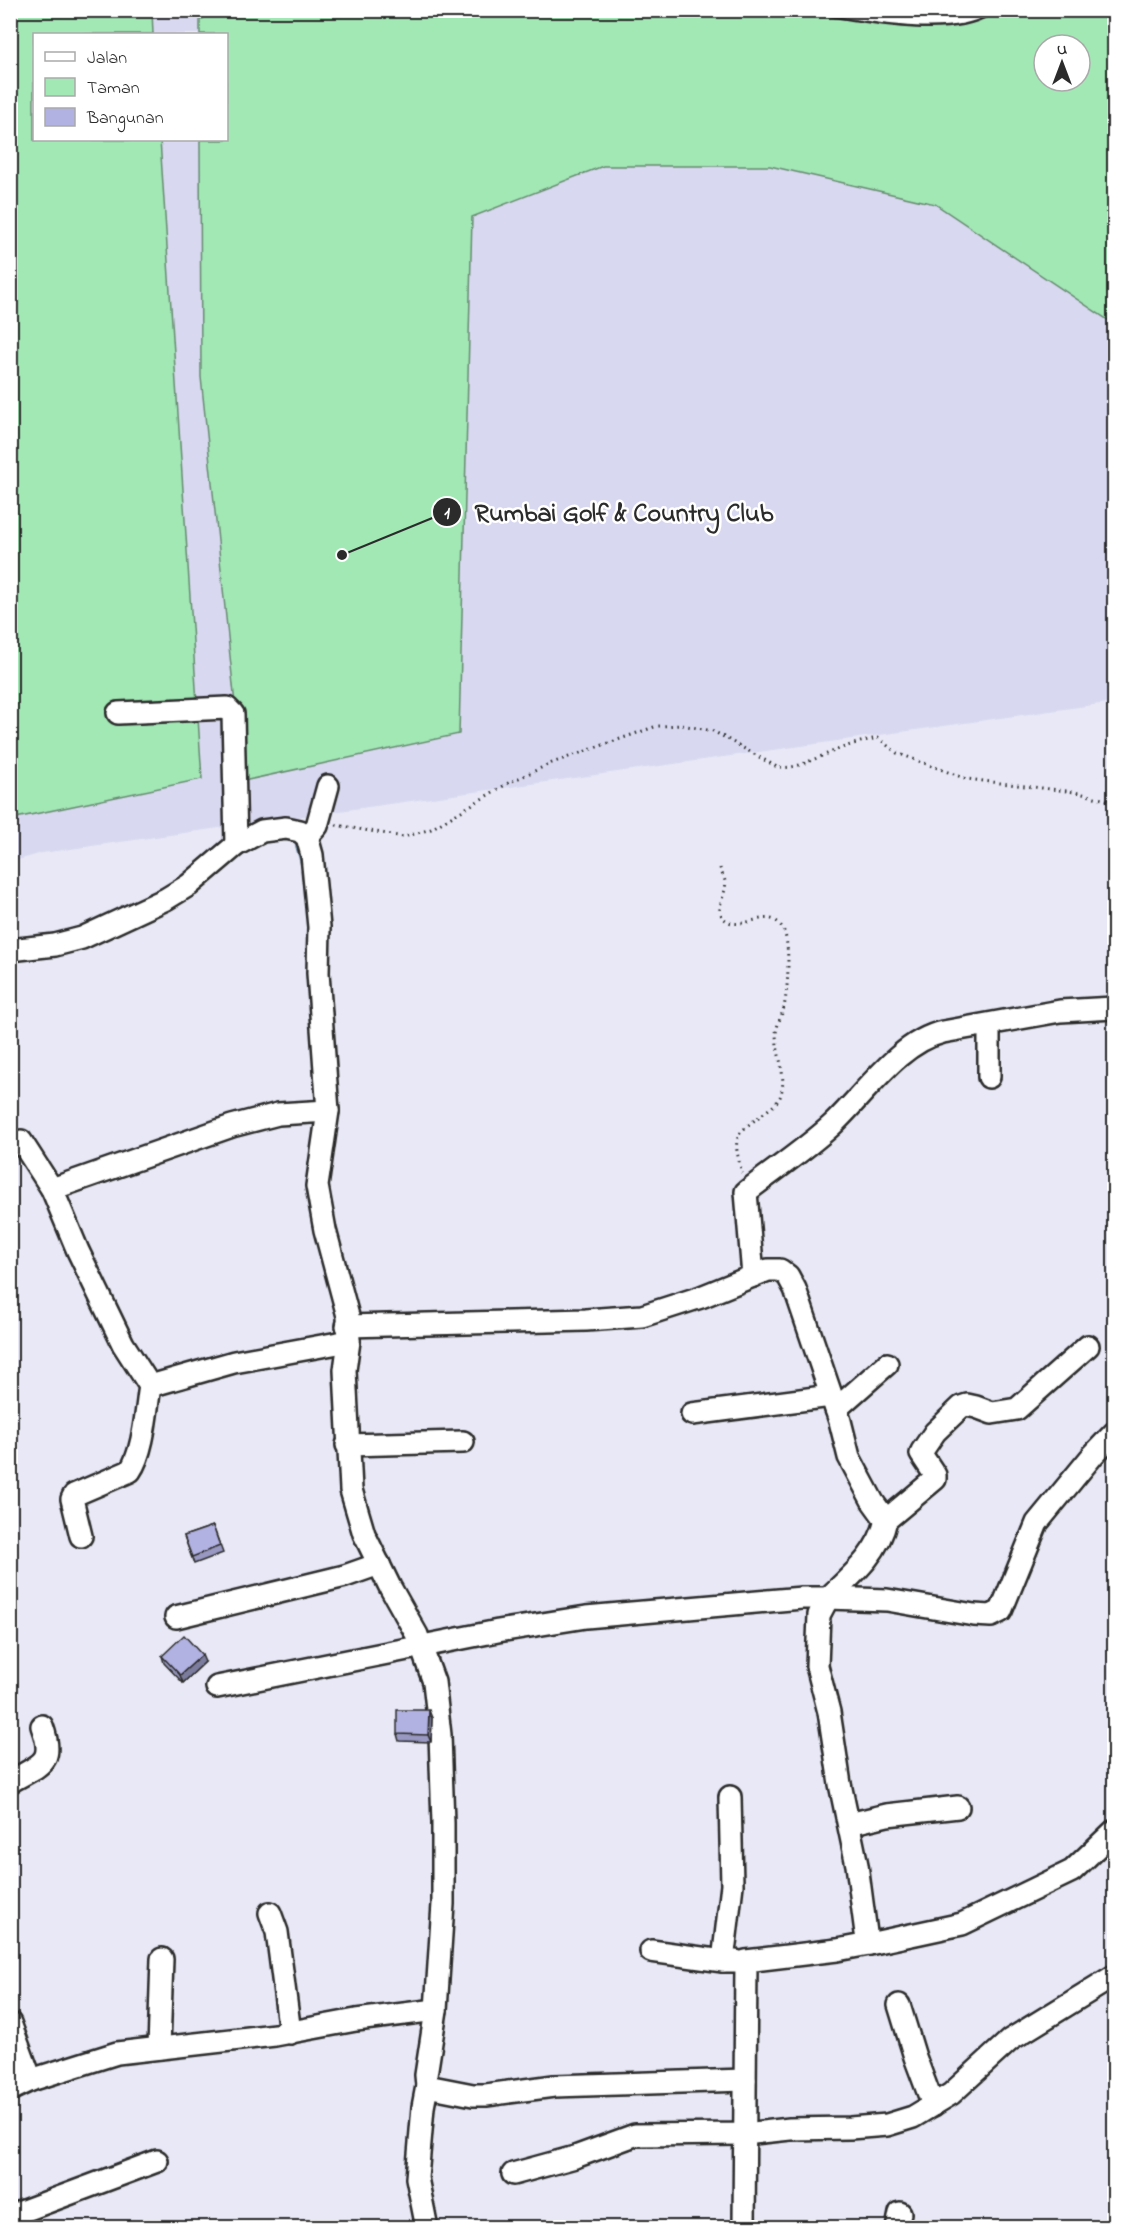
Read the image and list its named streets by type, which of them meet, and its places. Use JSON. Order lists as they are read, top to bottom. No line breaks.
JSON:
{"places":["Rumbai Golf & Country Club"],"legend":["Jalan","Taman","Bangunan"],"north":"top"}
